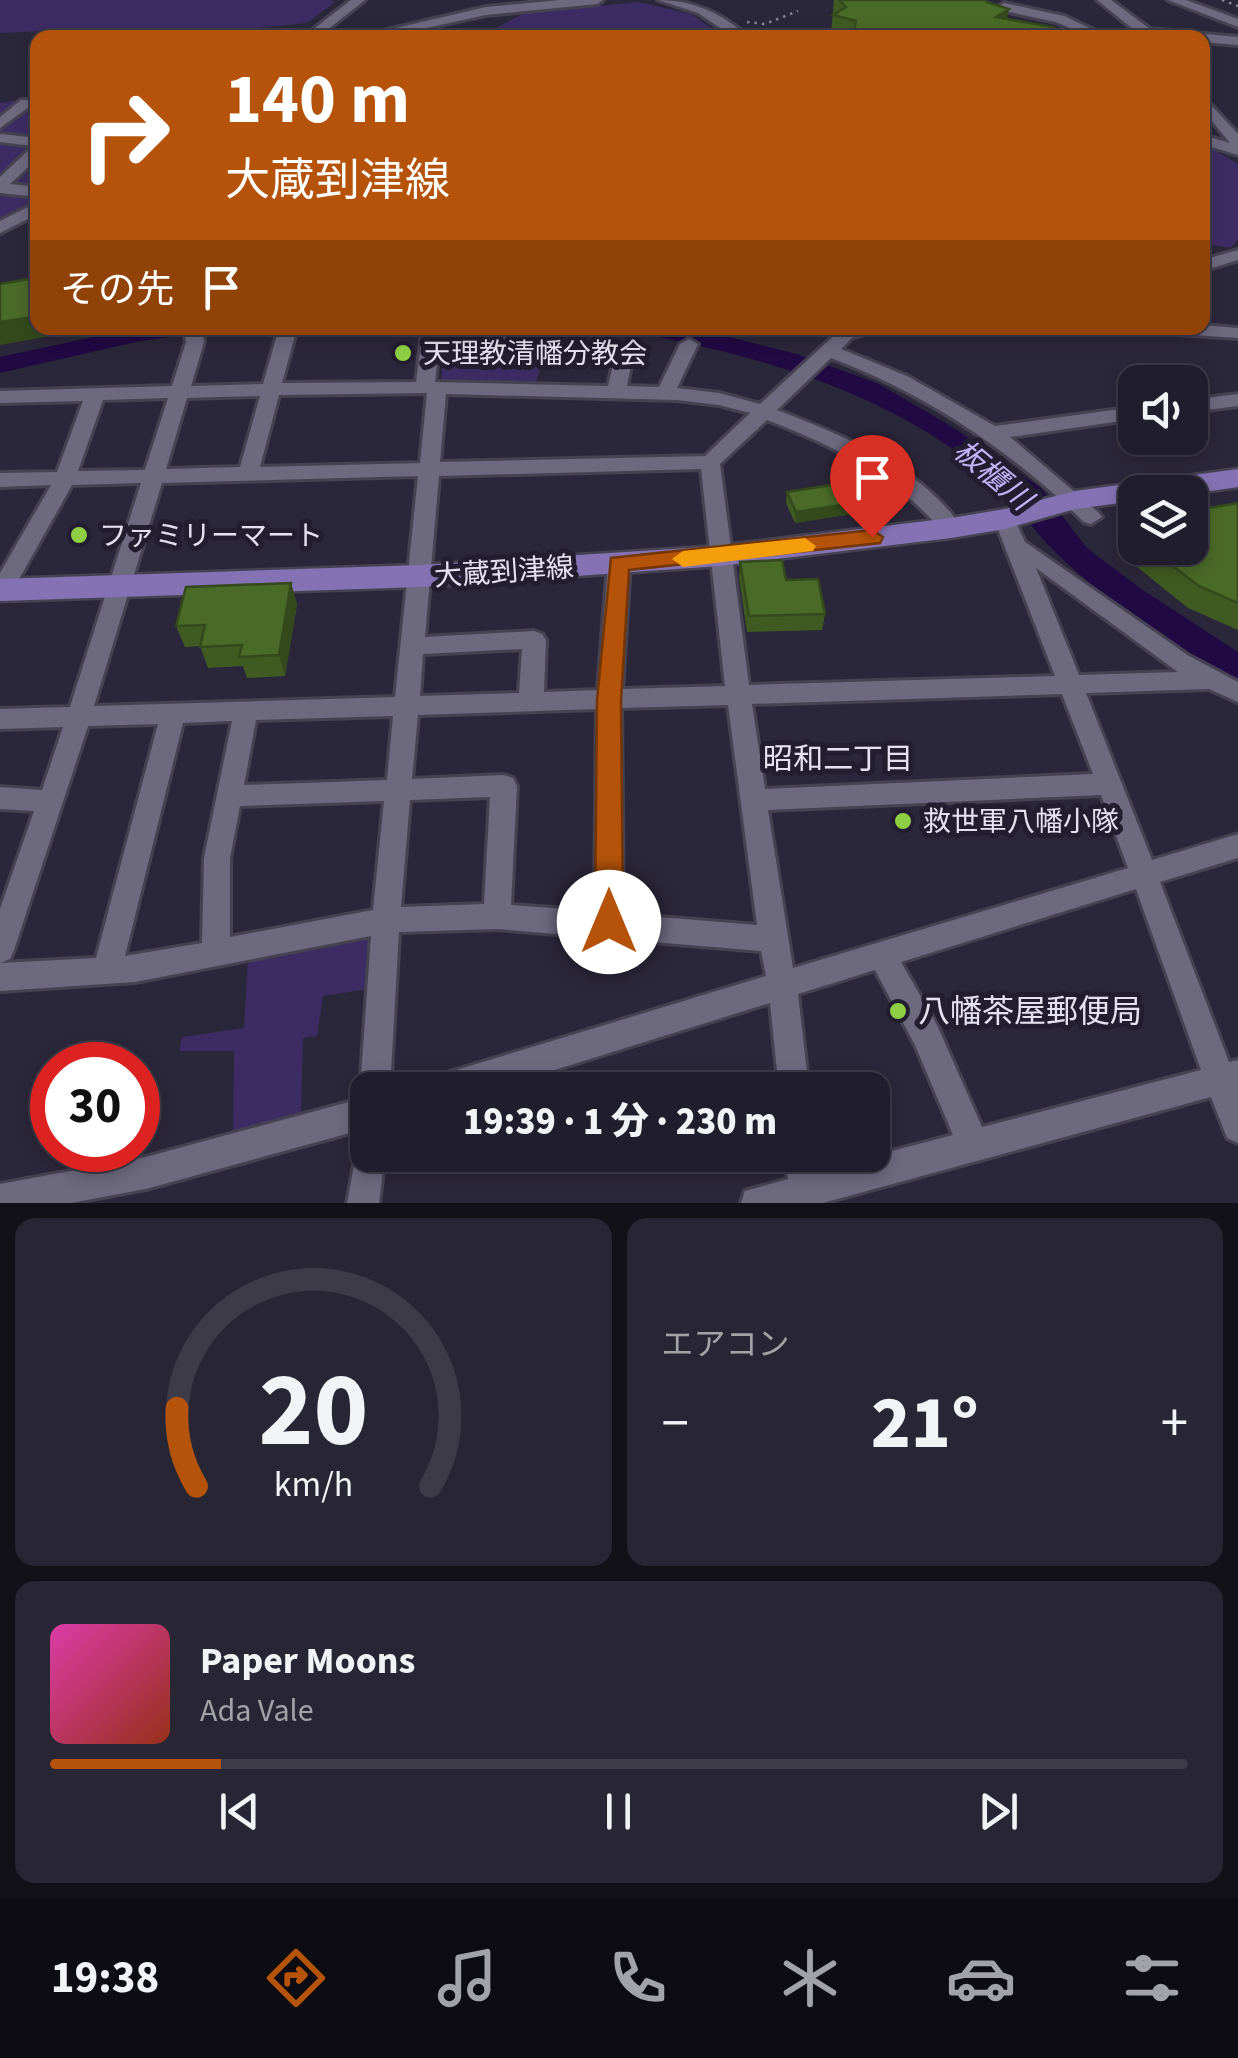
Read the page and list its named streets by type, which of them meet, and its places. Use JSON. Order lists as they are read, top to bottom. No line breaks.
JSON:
{"streets":{"main road":["大蔵到津線"]},"districts":["昭和二丁目"],"water":["板櫃川"],"places":["天理教清幡分教会","ファミリーマート","救世軍八幡小隊","八幡茶屋郵便局"],"page":{"turn":["140 m","大蔵到津線"],"then":"その先","limit":"30","trip":"19:39 · 1 分 · 230 m","tile":"エアコン","heat":["−","21°","+"],"song":["Paper Moons","Ada Vale"],"tabs":"19:38","gauge":["20","km/h"]}}
